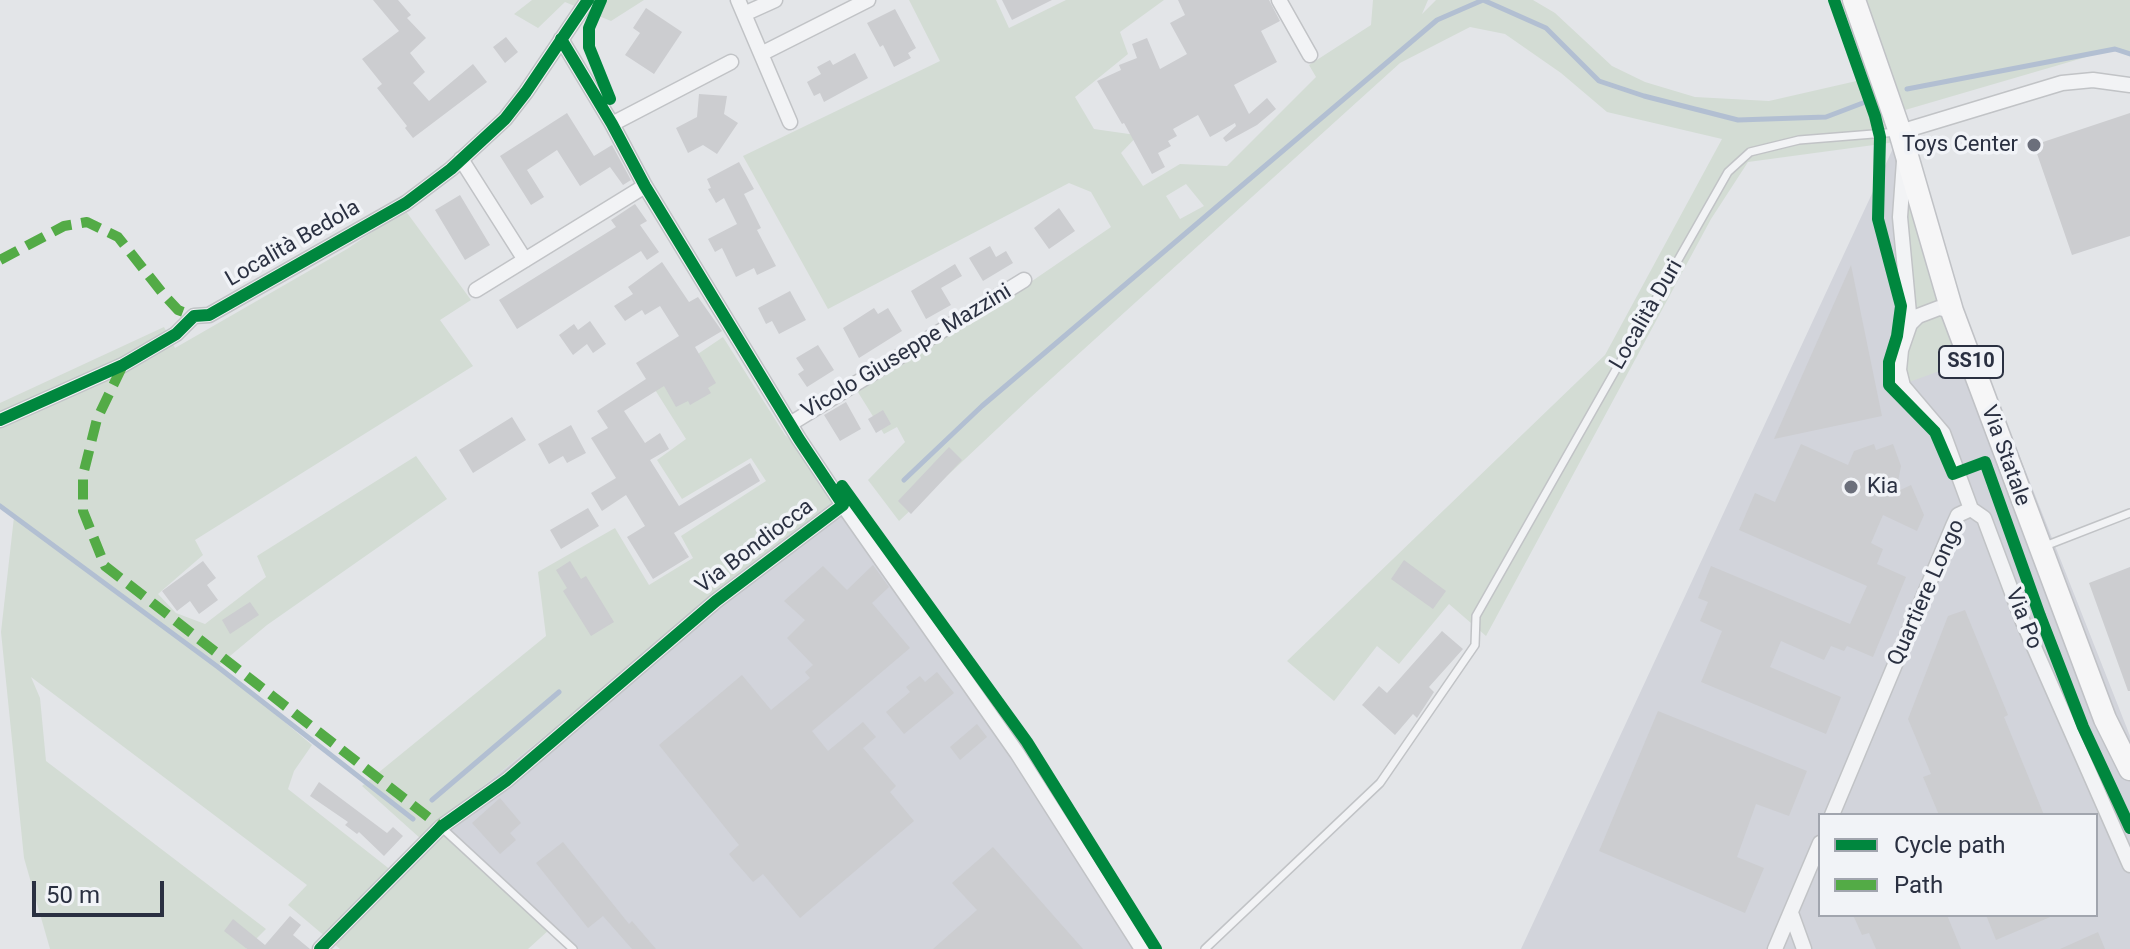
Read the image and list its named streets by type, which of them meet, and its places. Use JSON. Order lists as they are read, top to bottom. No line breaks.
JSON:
{"streets":{"main road":["SS10","Via Statale"],"street":["Località Bedola","Vicolo Giuseppe Mazzini","Via Bondiocca","Quartiere Longo","Via Po"],"lane":["Località Duri"]},"crossings":[["Località Bedola","Via Bondiocca"],["Località Duri","Via Statale"],["Località Duri","Quartiere Longo"],["Vicolo Giuseppe Mazzini","Via Bondiocca"],["Via Statale","Quartiere Longo"],["Quartiere Longo","Via Po"]],"places":["Toys Center","Kia"],"legend":["Cycle path","Path"],"scale_bar":"50 m"}
